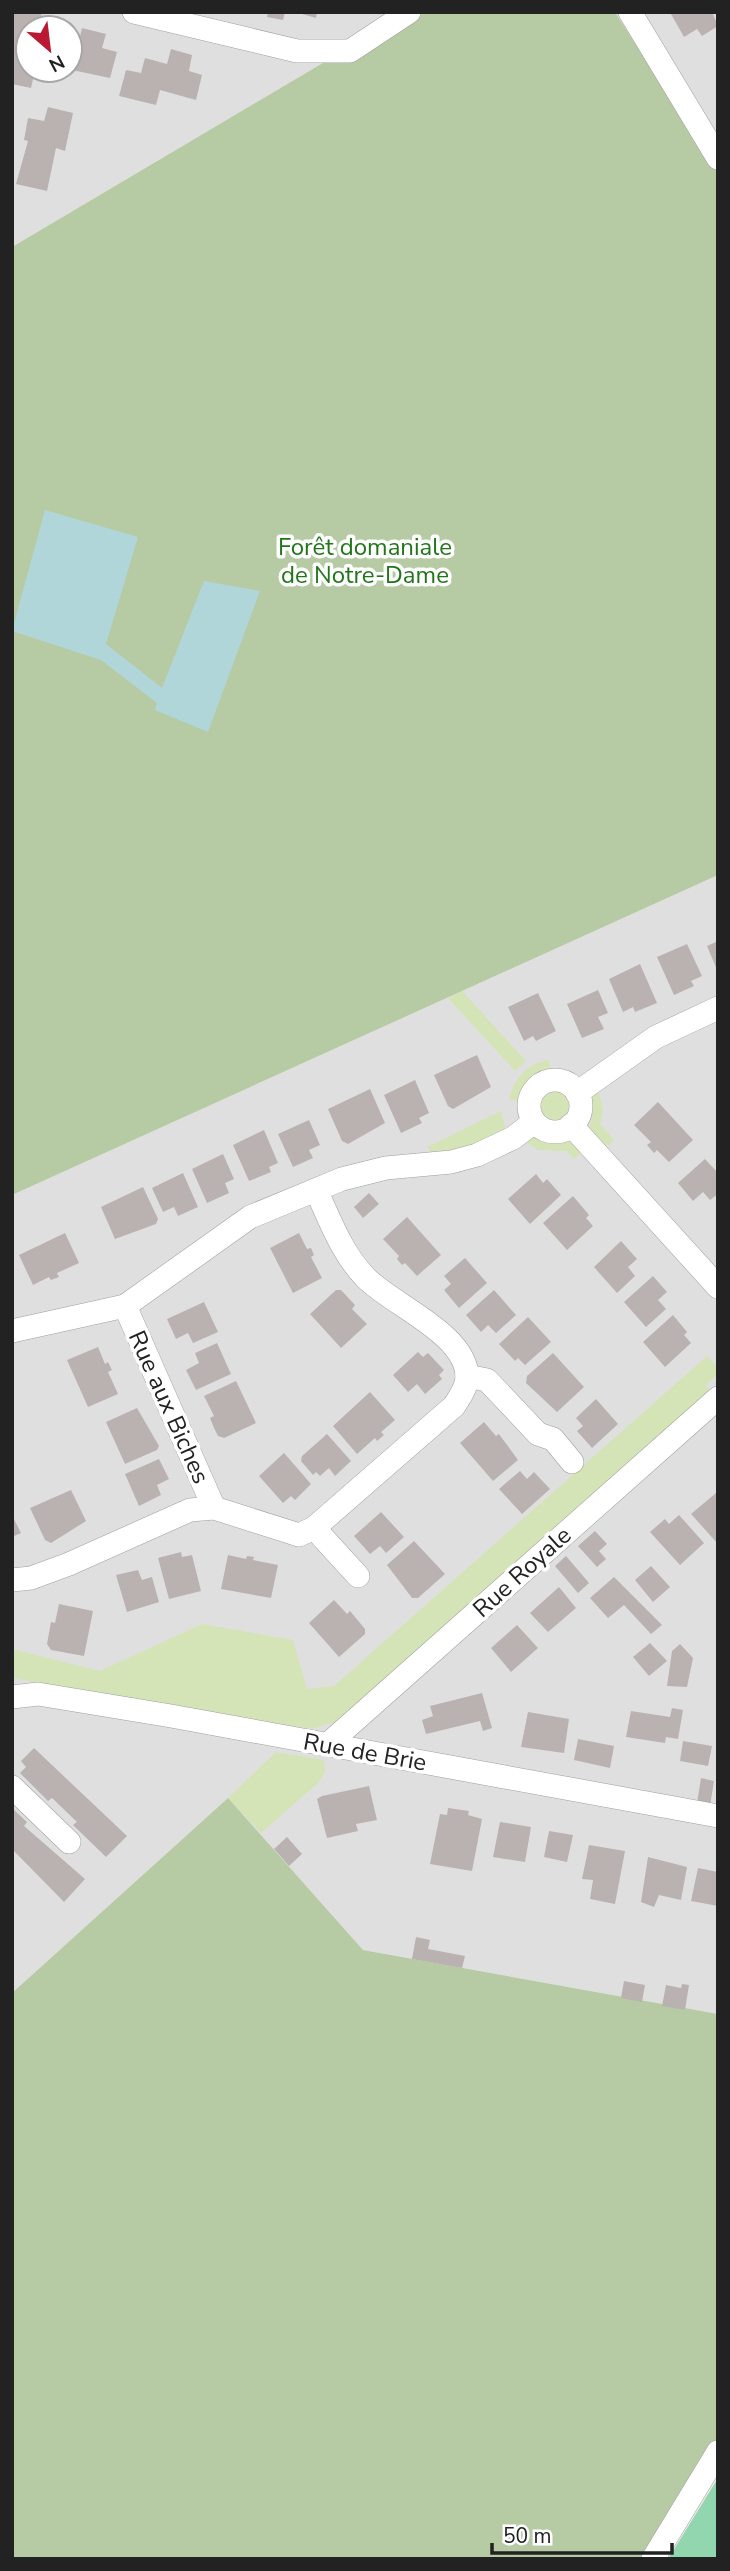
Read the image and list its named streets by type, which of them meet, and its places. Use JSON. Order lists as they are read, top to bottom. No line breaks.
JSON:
{"streets":{"street":["Rue aux Biches","Rue Royale","Rue de Brie"]},"crossings":[["Rue Royale","Rue de Brie"]],"parks":["Forêt domaniale de Notre-Dame"],"scale_bar":"50 m","north":"bottom right"}
